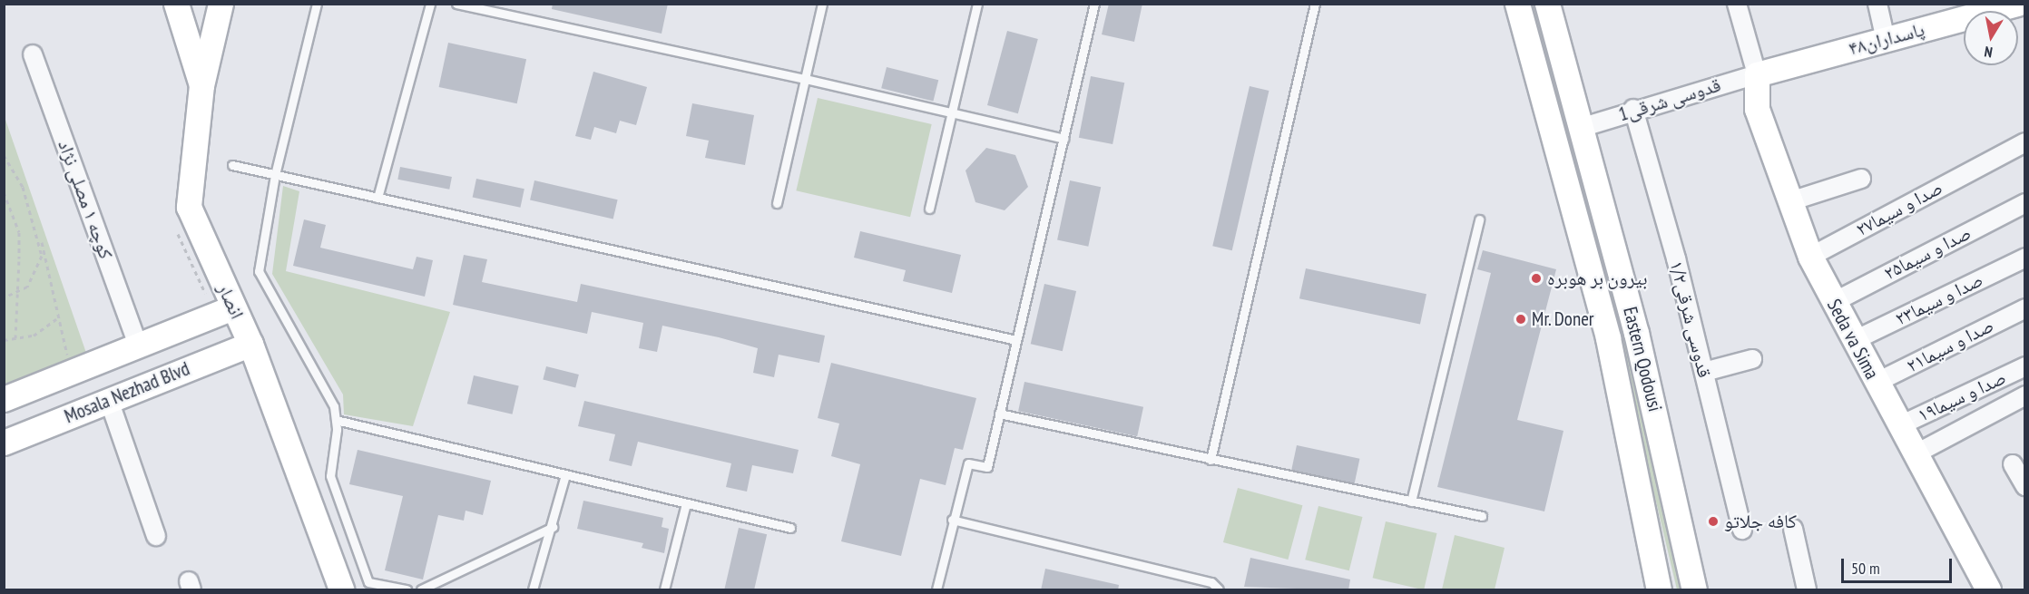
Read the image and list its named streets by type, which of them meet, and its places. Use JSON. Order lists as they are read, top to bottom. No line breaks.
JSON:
{"streets":{"main road":["پاسداران۴۸","انصار","Seda va Sima","Eastern Qodousi","Mosala Nezhad Blvd"],"street":["1قدوسی شرقی","کوچه ۱ مصلی نژاد","صدا و سیما۲۷","صدا و سیما۲۵","صدا و سیما۲۳","قدوسی شرقی۱/۲","صدا و سیما۲۱","صدا و سیما۱۹"]},"crossings":[["پاسداران۴۸","1قدوسی شرقی"],["پاسداران۴۸","Seda va Sima"],["1قدوسی شرقی","قدوسی شرقی۱/۲"],["1قدوسی شرقی","Seda va Sima"],["1قدوسی شرقی","Eastern Qodousi"],["صدا و سیما۲۷","Seda va Sima"],["صدا و سیما۲۵","Seda va Sima"],["صدا و سیما۲۳","Seda va Sima"],["انصار","Mosala Nezhad Blvd"],["Seda va Sima","صدا و سیما۲۱"],["Seda va Sima","صدا و سیما۱۹"]],"places":["بیرون بر هوبره","Mr. Doner","کافه جلاتو"],"scale_bar":"50 m","north":"bottom"}
